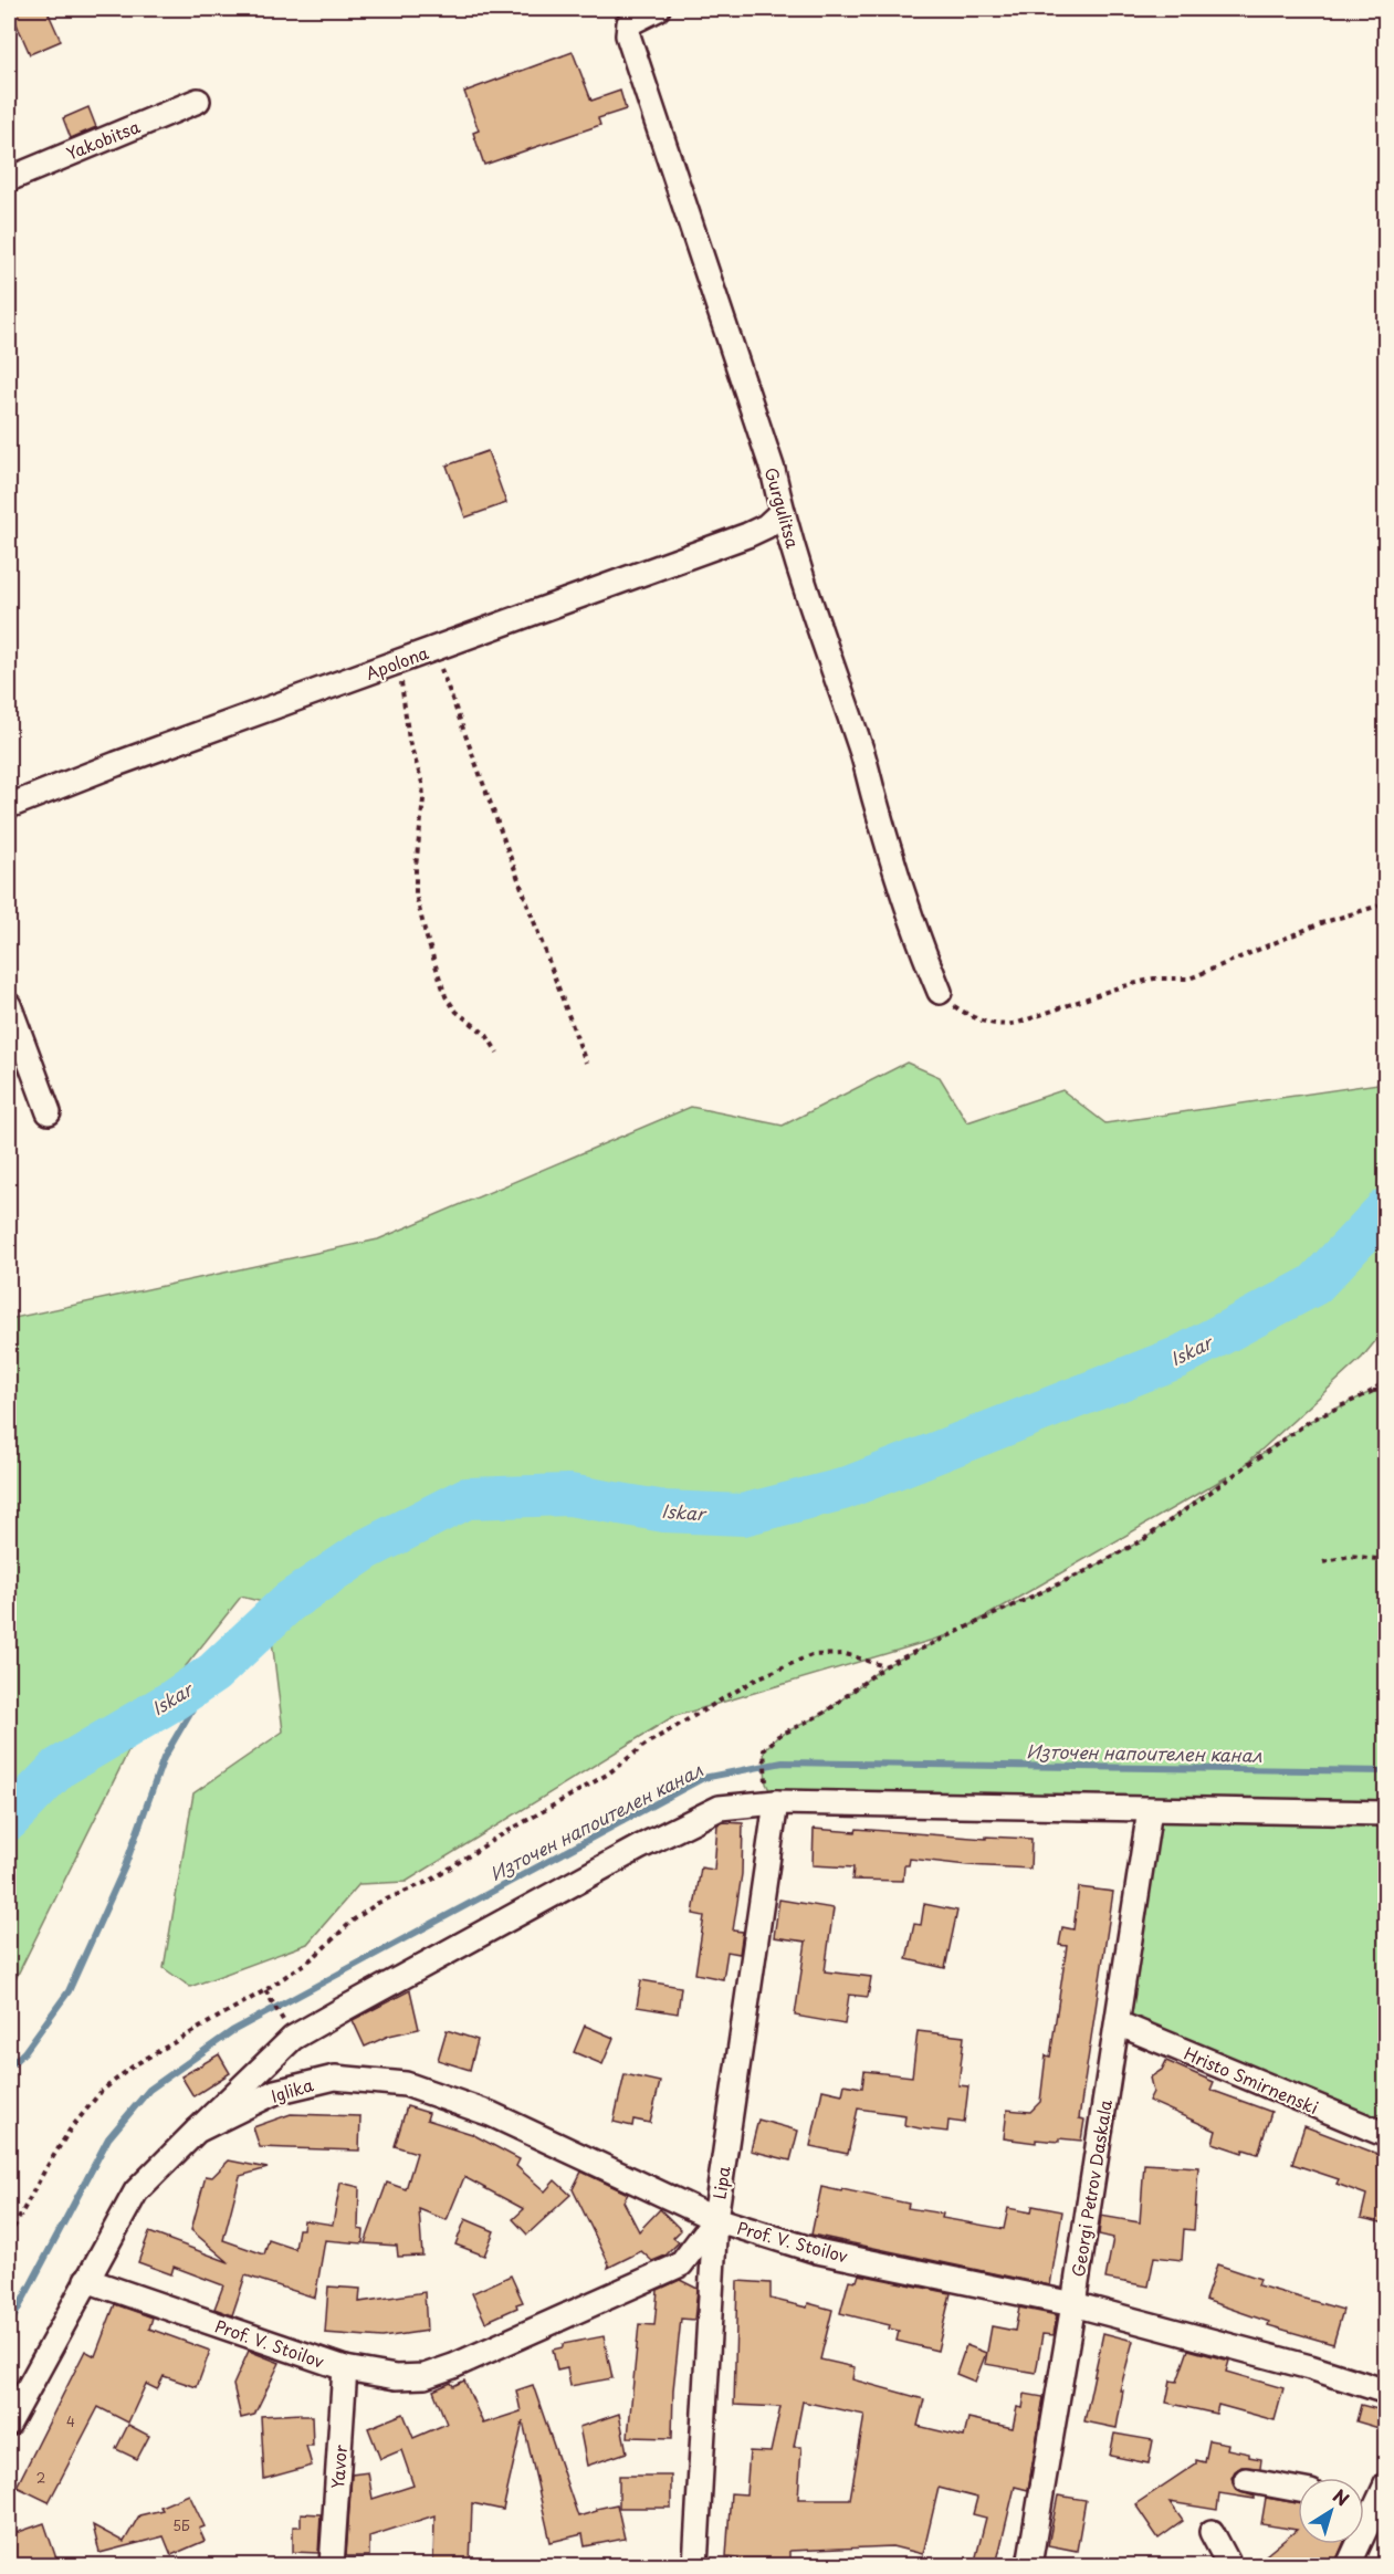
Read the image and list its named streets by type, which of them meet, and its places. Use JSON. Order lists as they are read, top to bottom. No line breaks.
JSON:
{"streets":{"street":["Yakobitsa","Gurgulitsa","Apolona","Hristo Smirnenski","Iglika","Lipa","Georgi Petrov Daskala","Prof. V. Stoilov","Yavor"]},"crossings":[["Gurgulitsa","Apolona"],["Hristo Smirnenski","Georgi Petrov Daskala"],["Iglika","Lipa"],["Iglika","Prof. V. Stoilov"],["Lipa","Prof. V. Stoilov"],["Georgi Petrov Daskala","Prof. V. Stoilov"],["Prof. V. Stoilov","Yavor"]],"water":["Iskar","Източен напоителен канал"],"house_numbers":["4","2","5Б"],"north":"top right"}
